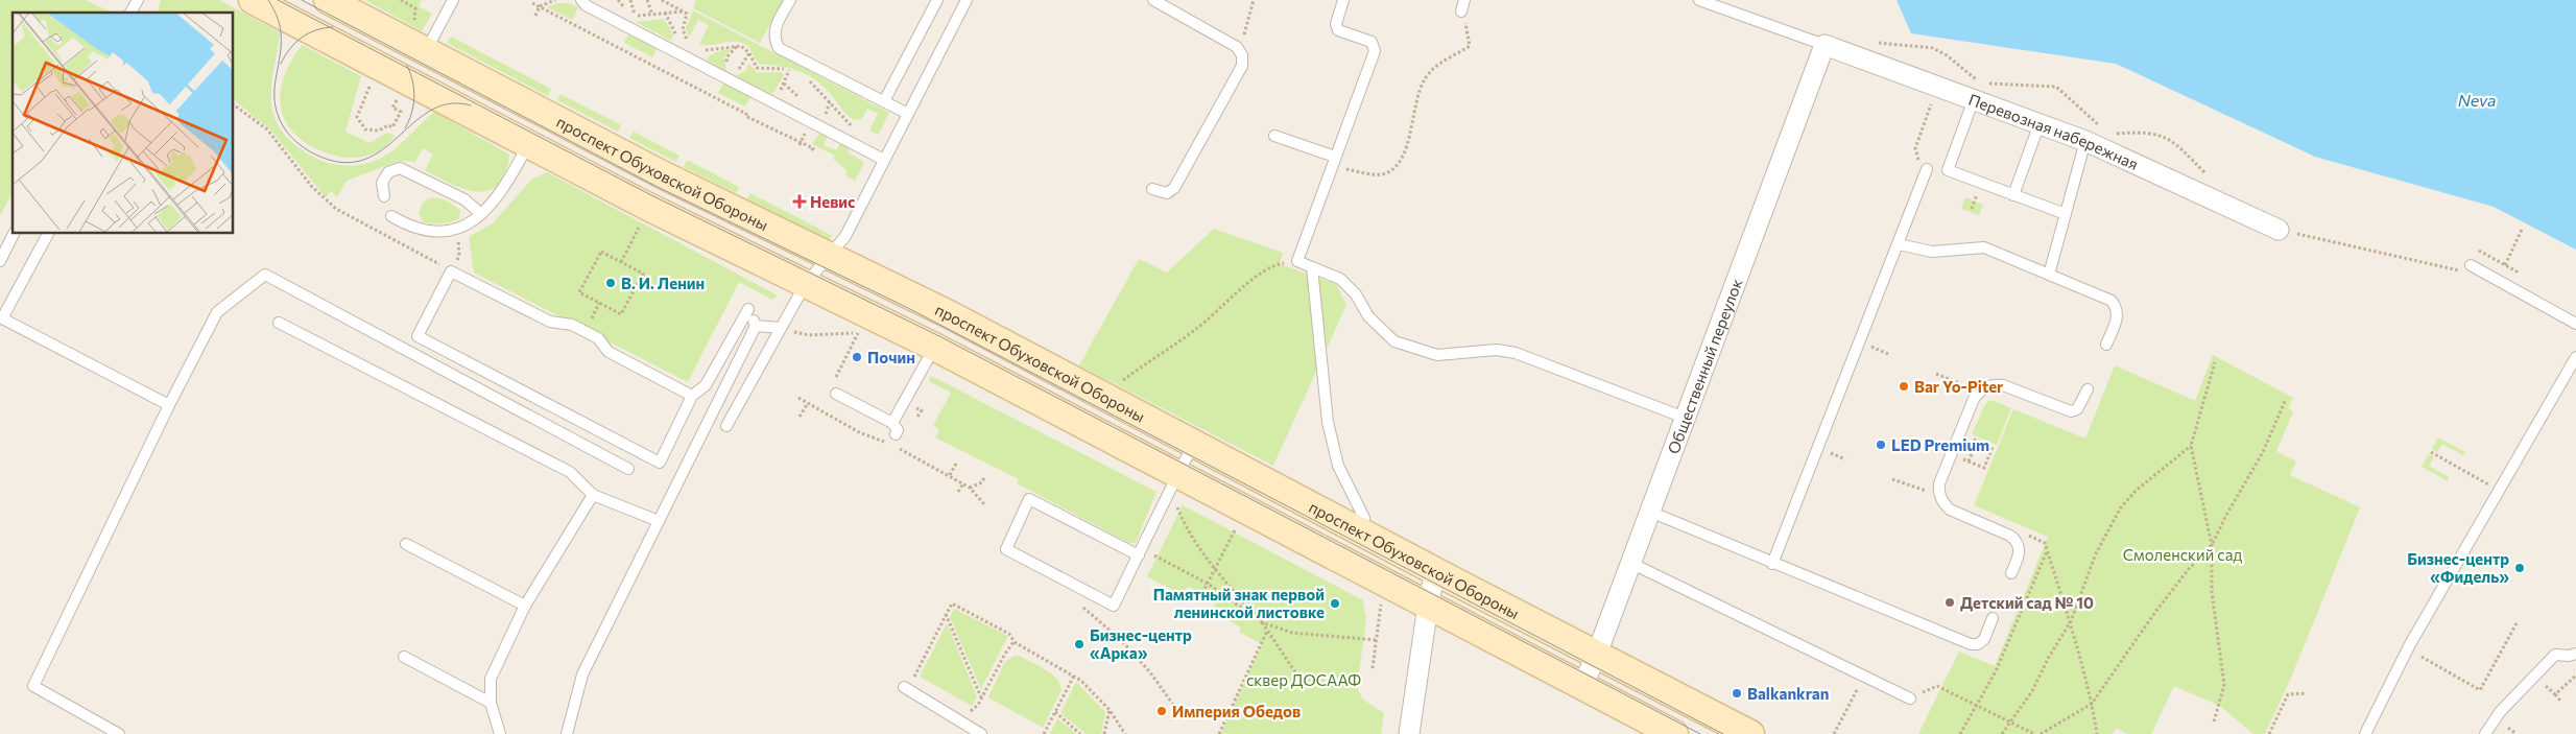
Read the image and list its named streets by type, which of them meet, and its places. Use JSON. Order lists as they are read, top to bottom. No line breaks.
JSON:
{"streets":{"main road":["проспект Обуховской Обороны"],"street":["Перевозная набережная","Общественный переулок"]},"crossings":[["Перевозная набережная","Общественный переулок"],["проспект Обуховской Обороны","Общественный переулок"]],"water":["Neva"],"parks":["Смоленский сад","сквер ДОСААФ"],"places":{"health":["Невис"],"other":["В. И. Ленин","Почин","Bar Yo-Piter","LED Premium","Бизнес-центр «Фидель»","Детский сад № 10","Памятный знак первой ленинской листовке","Бизнес-центр «Арка»","Balkankran","Империя Обедов"]}}
